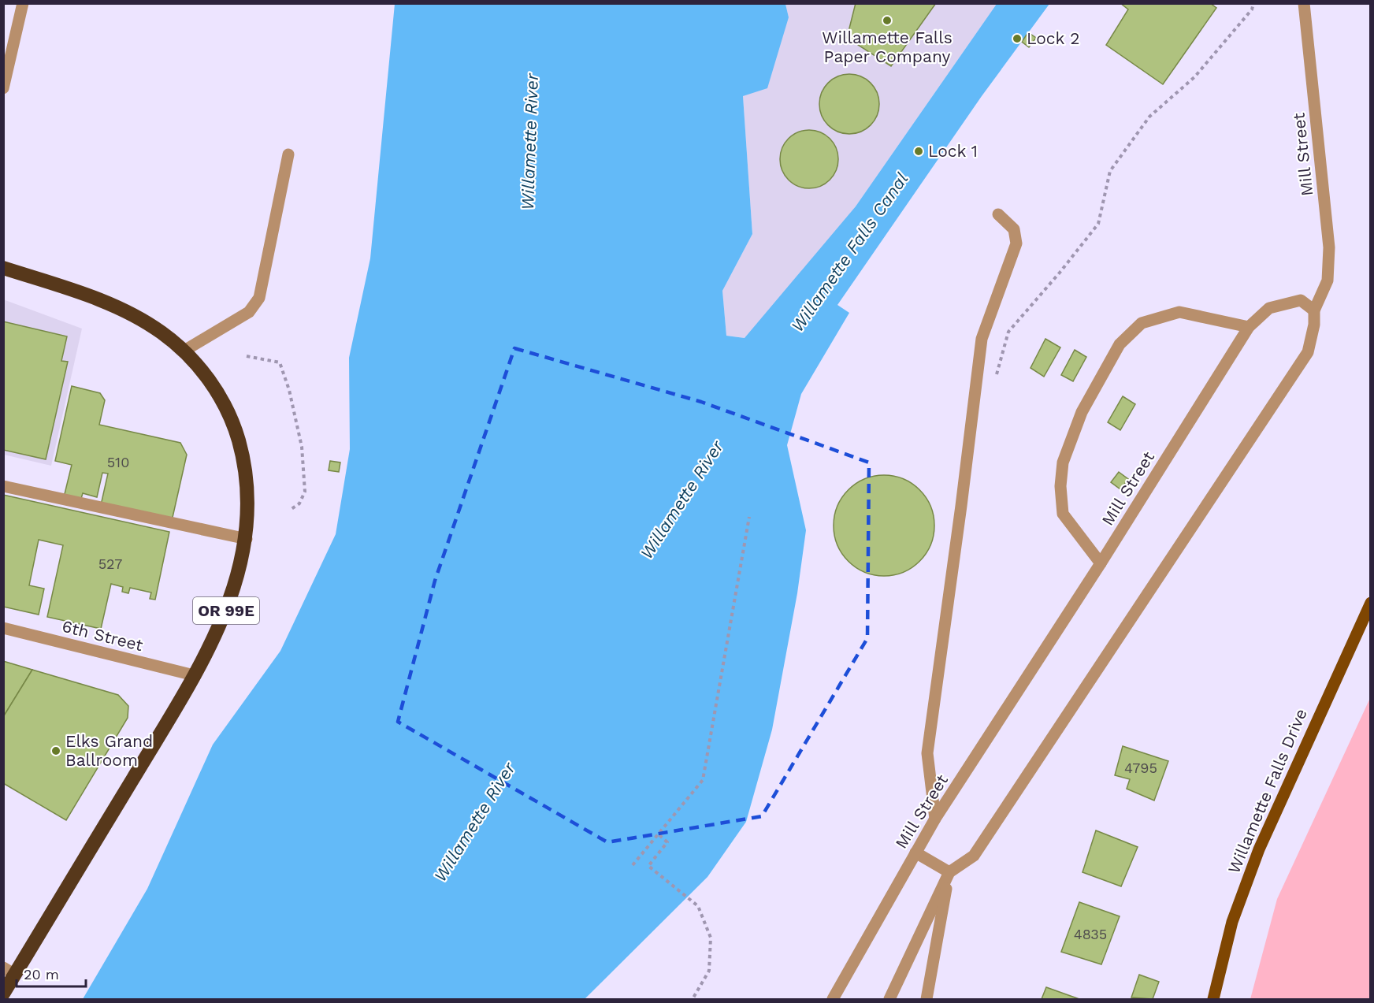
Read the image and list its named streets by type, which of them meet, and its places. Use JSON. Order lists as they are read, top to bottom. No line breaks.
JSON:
{"streets":{"highway":["OR 99E"],"main road":["Willamette Falls Drive"],"street":["Mill Street","6th Street"]},"crossings":[["OR 99E","6th Street"]],"water":["Willamette River","Willamette Falls Canal"],"places":["Willamette Falls Paper Company","Lock 2","Lock 1","Elks Grand Ballroom"],"house_numbers":["510","527","4795","4835"],"scale_bar":"20 m"}
